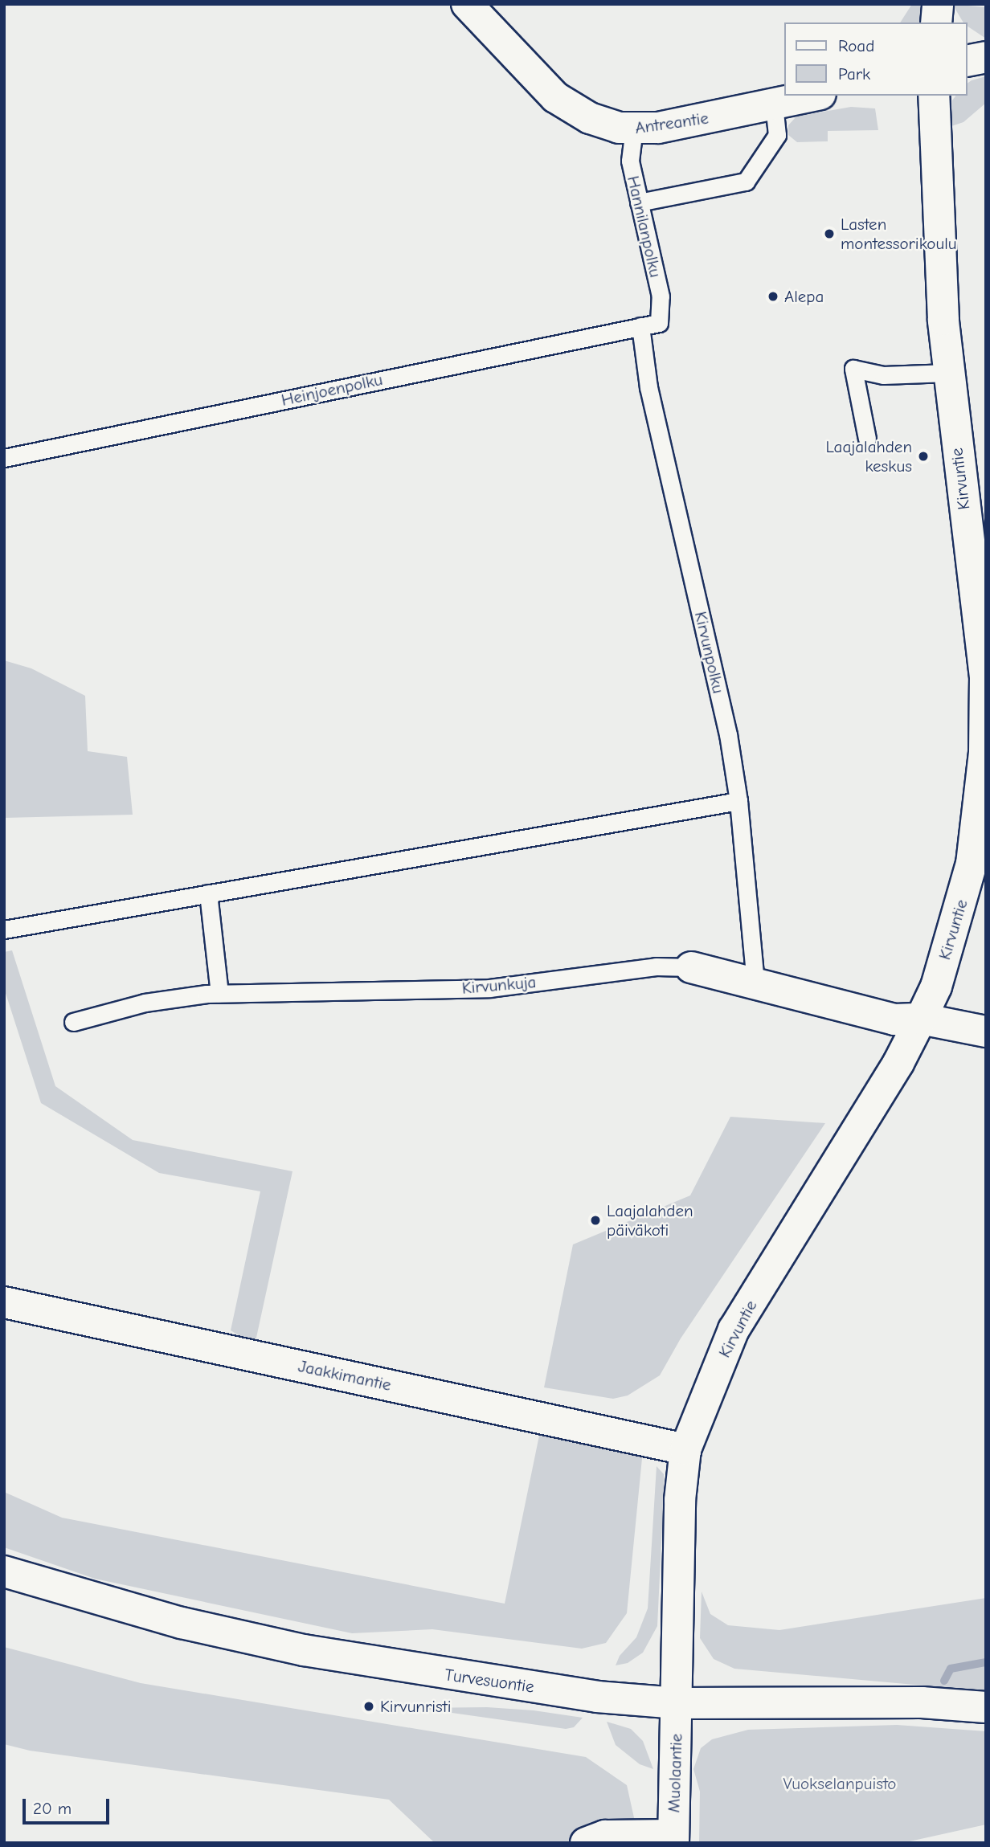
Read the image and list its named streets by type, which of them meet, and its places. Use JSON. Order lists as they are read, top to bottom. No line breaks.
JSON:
{"streets":{"street":["Antreantie","Kirvuntie","Kirvunkuja","Jaakkimantie","Turvesuontie","Muolaantie"],"lane":["Hannilanpolku","Heinjoenpolku","Kirvunpolku"]},"crossings":[["Antreantie","Hannilanpolku"],["Hannilanpolku","Heinjoenpolku"],["Heinjoenpolku","Kirvunpolku"],["Kirvuntie","Kirvunkuja"],["Kirvuntie","Jaakkimantie"],["Kirvuntie","Turvesuontie"],["Kirvuntie","Muolaantie"],["Kirvunpolku","Kirvunkuja"],["Turvesuontie","Muolaantie"]],"parks":["Vuokselanpuisto"],"places":["Lasten montessorikoulu","Alepa","Laajalahden keskus","Laajalahden päiväkoti","Kirvunristi"],"legend":["Road","Park"],"scale_bar":"20 m"}
